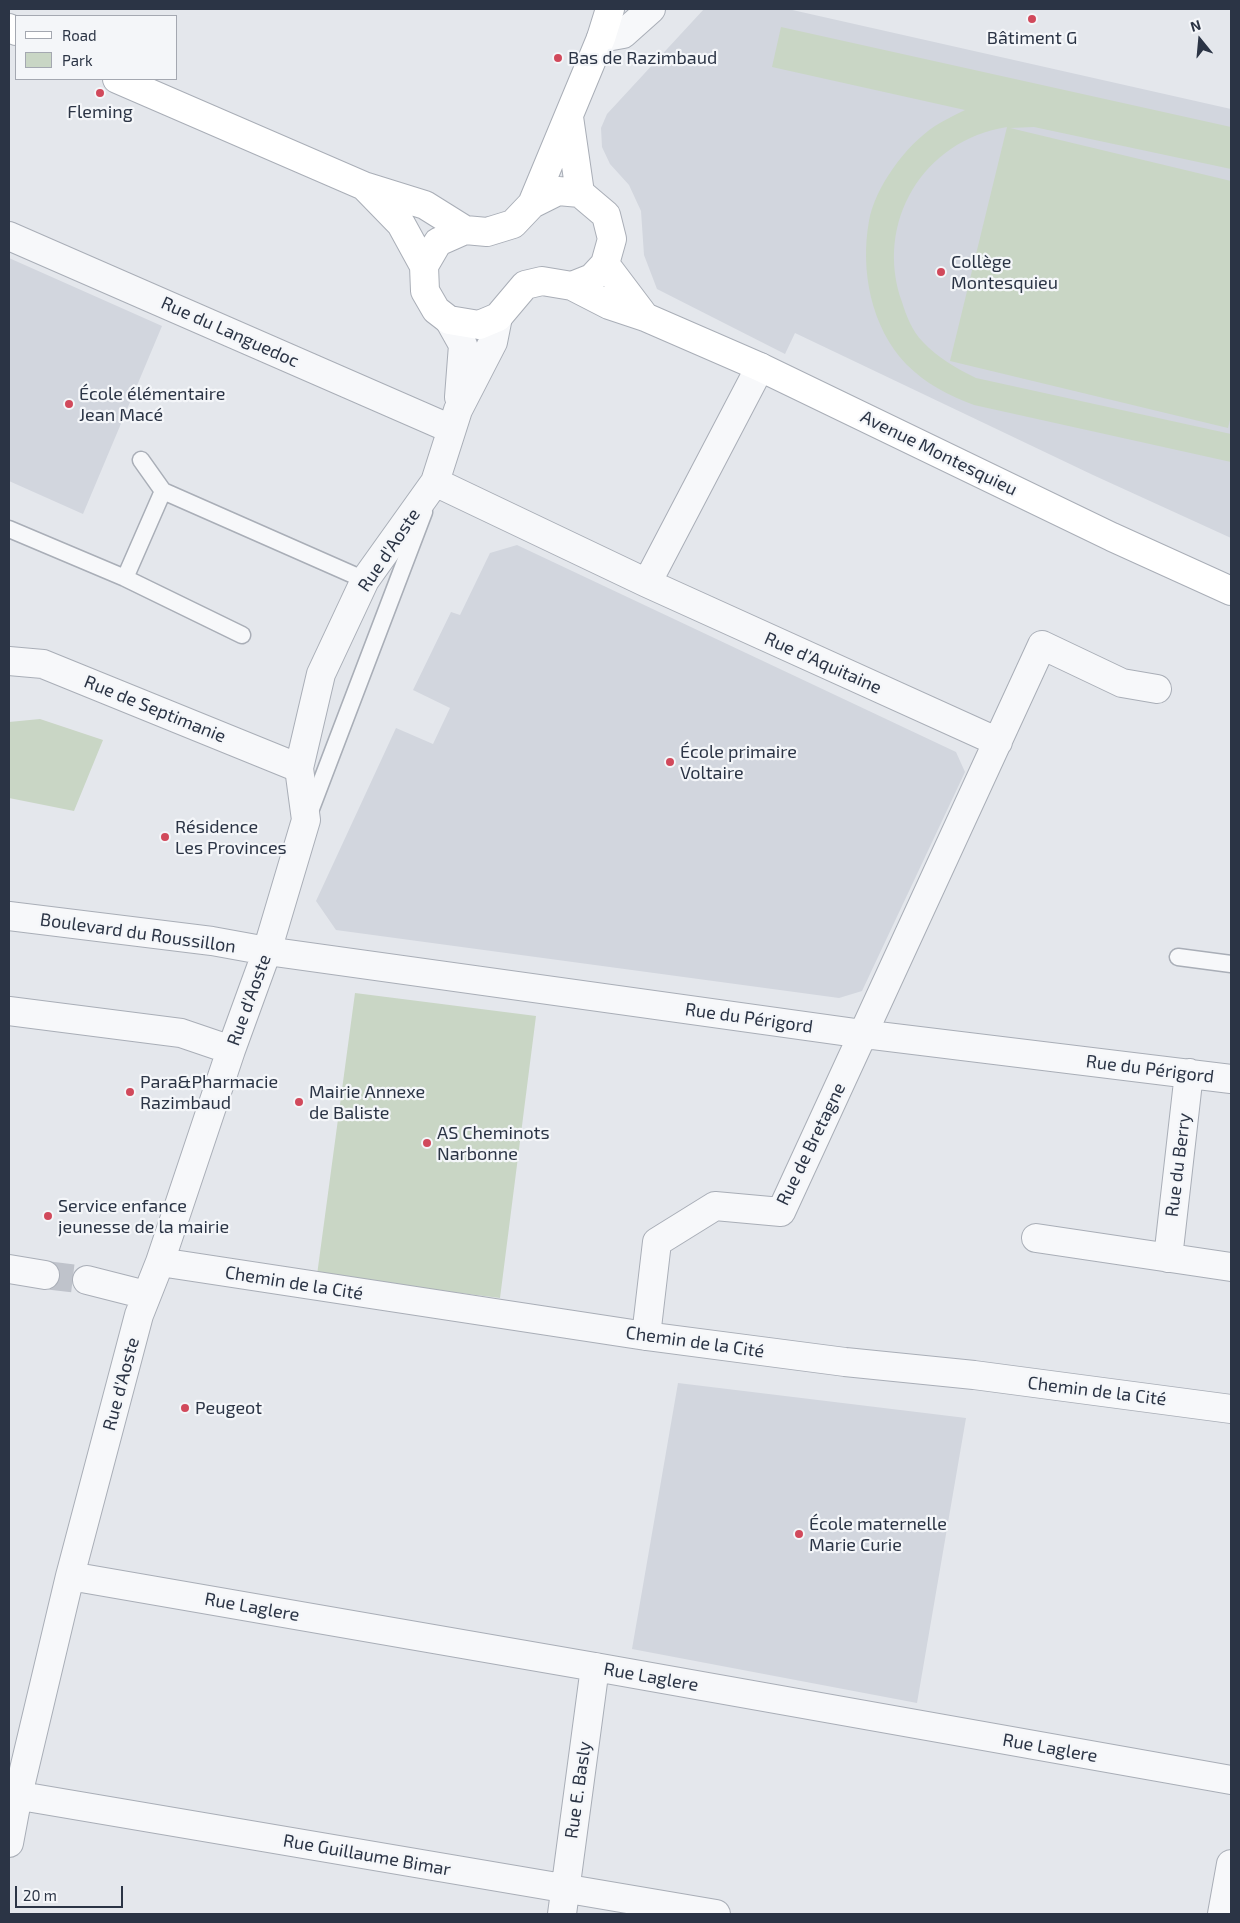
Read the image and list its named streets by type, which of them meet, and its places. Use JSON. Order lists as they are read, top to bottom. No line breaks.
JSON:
{"streets":{"street":["Rue du Languedoc","Avenue Montesquieu","Rue d'Aoste","Rue d'Aquitaine","Rue de Septimanie","Boulevard du Roussillon","Rue du Périgord","Rue de Bretagne","Rue du Berry","Chemin de la Cité","Rue Laglere","Rue E. Basly","Rue Guillaume Bimar"]},"crossings":[["Rue du Languedoc","Rue d'Aoste"],["Avenue Montesquieu","Rue d'Aoste"],["Rue d'Aoste","Rue d'Aquitaine"],["Rue d'Aoste","Rue de Septimanie"],["Rue d'Aoste","Boulevard du Roussillon"],["Rue d'Aoste","Rue du Périgord"],["Rue d'Aoste","Chemin de la Cité"],["Rue d'Aoste","Rue Laglere"],["Rue d'Aoste","Rue Guillaume Bimar"],["Boulevard du Roussillon","Rue du Périgord"],["Rue du Périgord","Rue de Bretagne"],["Rue du Périgord","Rue du Berry"],["Rue de Bretagne","Chemin de la Cité"],["Rue Laglere","Rue E. Basly"],["Rue E. Basly","Rue Guillaume Bimar"]],"places":["Bâtiment G","Bas de Razimbaud","Fleming","Collège Montesquieu","École élémentaire Jean Macé","École primaire Voltaire","Résidence Les Provinces","Para&Pharmacie Razimbaud","Mairie Annexe de Baliste","AS Cheminots Narbonne","Service enfance jeunesse de la mairie","Peugeot","École maternelle Marie Curie"],"legend":["Road","Park"],"scale_bar":"20 m","north":"top"}
